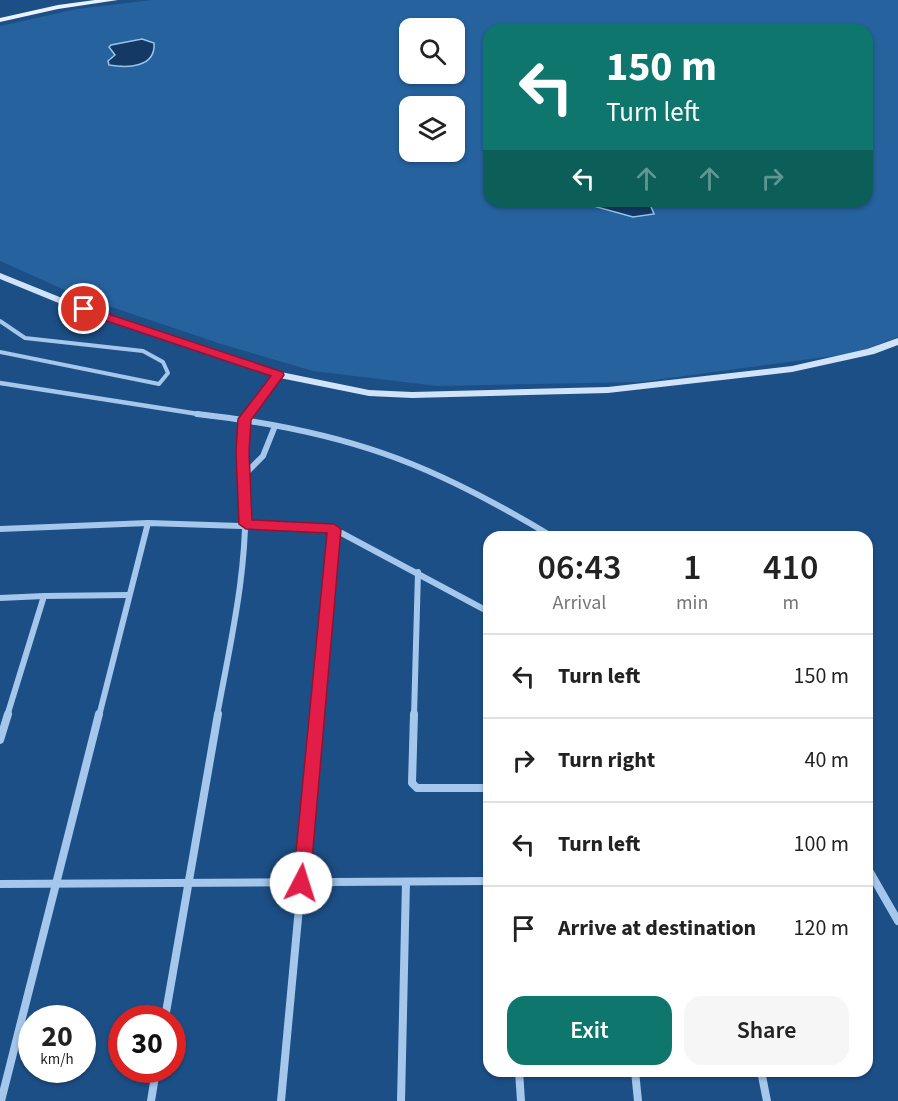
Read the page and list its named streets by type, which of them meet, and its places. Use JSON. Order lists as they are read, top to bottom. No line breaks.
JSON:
{"page":{"turn":["150 m","Turn left"],"eta":["06:43","Arrival","1","min","410","m"],"list":[{"name":"Turn left","value":"150 m"},{"name":"Turn right","value":"40 m"},{"name":"Turn left","value":"100 m"},{"name":"Arrive at destination","value":"120 m"}],"buttons":["Exit","Share"],"speed":"20 km/h","limit":"30"}}
